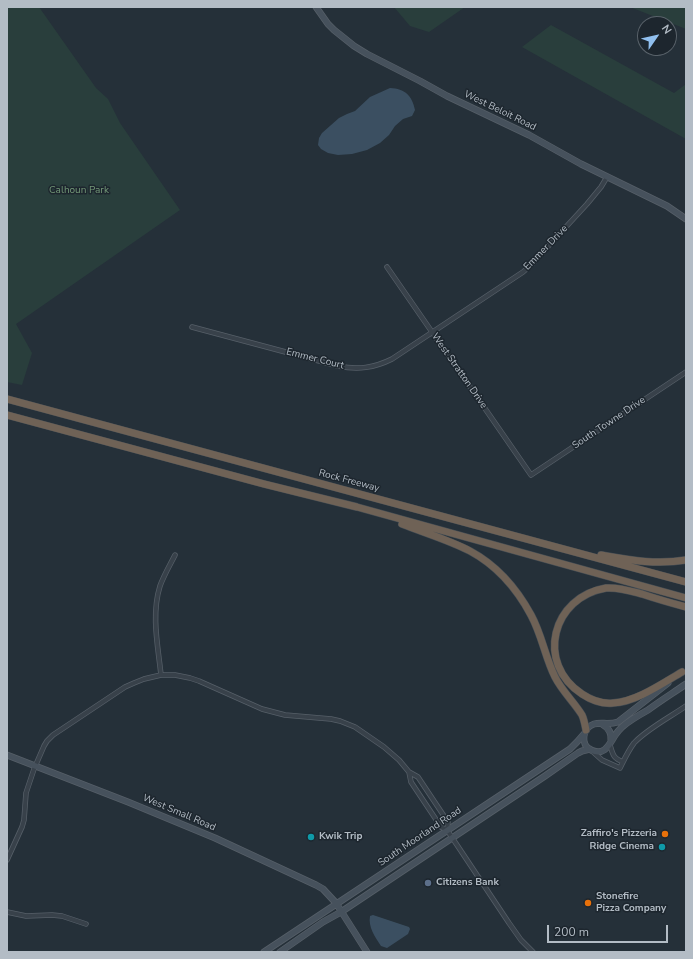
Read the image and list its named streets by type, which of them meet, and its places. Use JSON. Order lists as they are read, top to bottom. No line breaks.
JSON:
{"streets":{"highway":["Rock Freeway"],"main road":["West Beloit Road","West Small Road","South Moorland Road"],"street":["Emmer Drive","Emmer Court","West Stratton Drive","South Towne Drive"]},"crossings":[["West Beloit Road","Emmer Drive"],["Emmer Drive","Emmer Court"],["Emmer Drive","West Stratton Drive"],["Emmer Court","West Stratton Drive"],["West Stratton Drive","South Towne Drive"],["West Small Road","South Moorland Road"]],"parks":["Calhoun Park"],"places":["Zaffiro's Pizzeria","Kwik Trip","Ridge Cinema","Citizens Bank","Stonefire Pizza Company"],"scale_bar":"200 m","north":"top right"}
